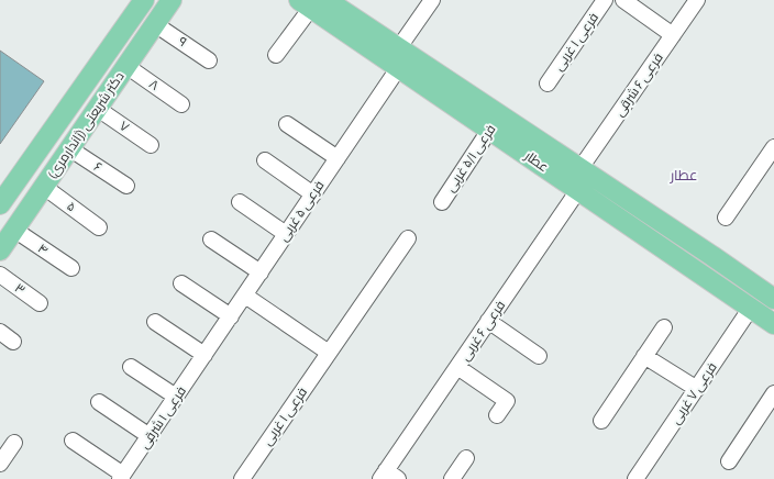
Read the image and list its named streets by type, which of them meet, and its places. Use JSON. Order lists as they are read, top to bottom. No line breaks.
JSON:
{"streets":{"main road":["دکتر شریعتی (ژاندارمری)","عطار"],"street":["۹","فرعی ۱ غربی","۸","فرعی ۶ شرقی","۷","فرعی ۵/۱ غربی","۶","۵","فرعی ۵ غربی","۴","۳","فرعی ۶ غربی","فرعی ۷ غربی","فرعی ۱ شرقی"]},"crossings":[["۹","دکتر شریعتی (ژاندارمری)"],["۸","دکتر شریعتی (ژاندارمری)"],["فرعی ۶ شرقی","عطار"],["دکتر شریعتی (ژاندارمری)","۷"],["دکتر شریعتی (ژاندارمری)","۶"],["دکتر شریعتی (ژاندارمری)","۵"],["دکتر شریعتی (ژاندارمری)","۴"],["فرعی ۵/۱ غربی","عطار"],["عطار","فرعی ۵ غربی"],["عطار","فرعی ۶ غربی"],["عطار","فرعی ۷ غربی"],["فرعی ۵ غربی","فرعی ۱ شرقی"]],"districts":["عطار"]}
